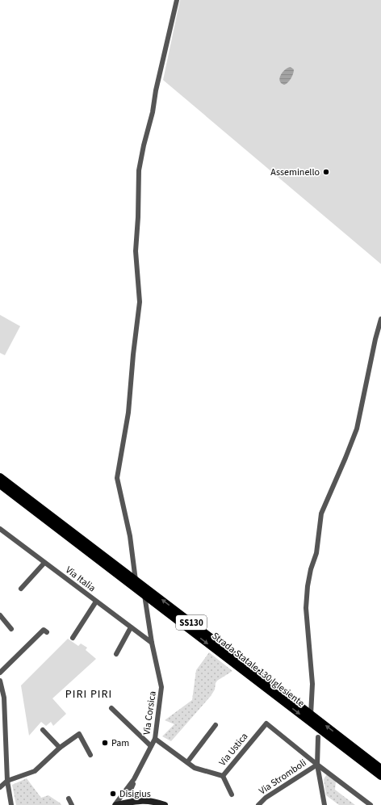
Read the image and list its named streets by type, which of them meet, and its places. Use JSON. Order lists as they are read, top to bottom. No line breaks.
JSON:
{"streets":{"main road":["SS130","Strada Statale 130 Iglesiente"],"street":["Via Italia","Via Corsica","Via Ustica","Via Stromboli"]},"crossings":[["Via Italia","Via Corsica"],["Strada Statale 130 Iglesiente","Via Corsica"],["Via Corsica","Via Ustica"],["Via Ustica","Via Stromboli"]],"districts":["PIRI PIRI"],"places":["Asseminello","Pam","Disigius"]}
